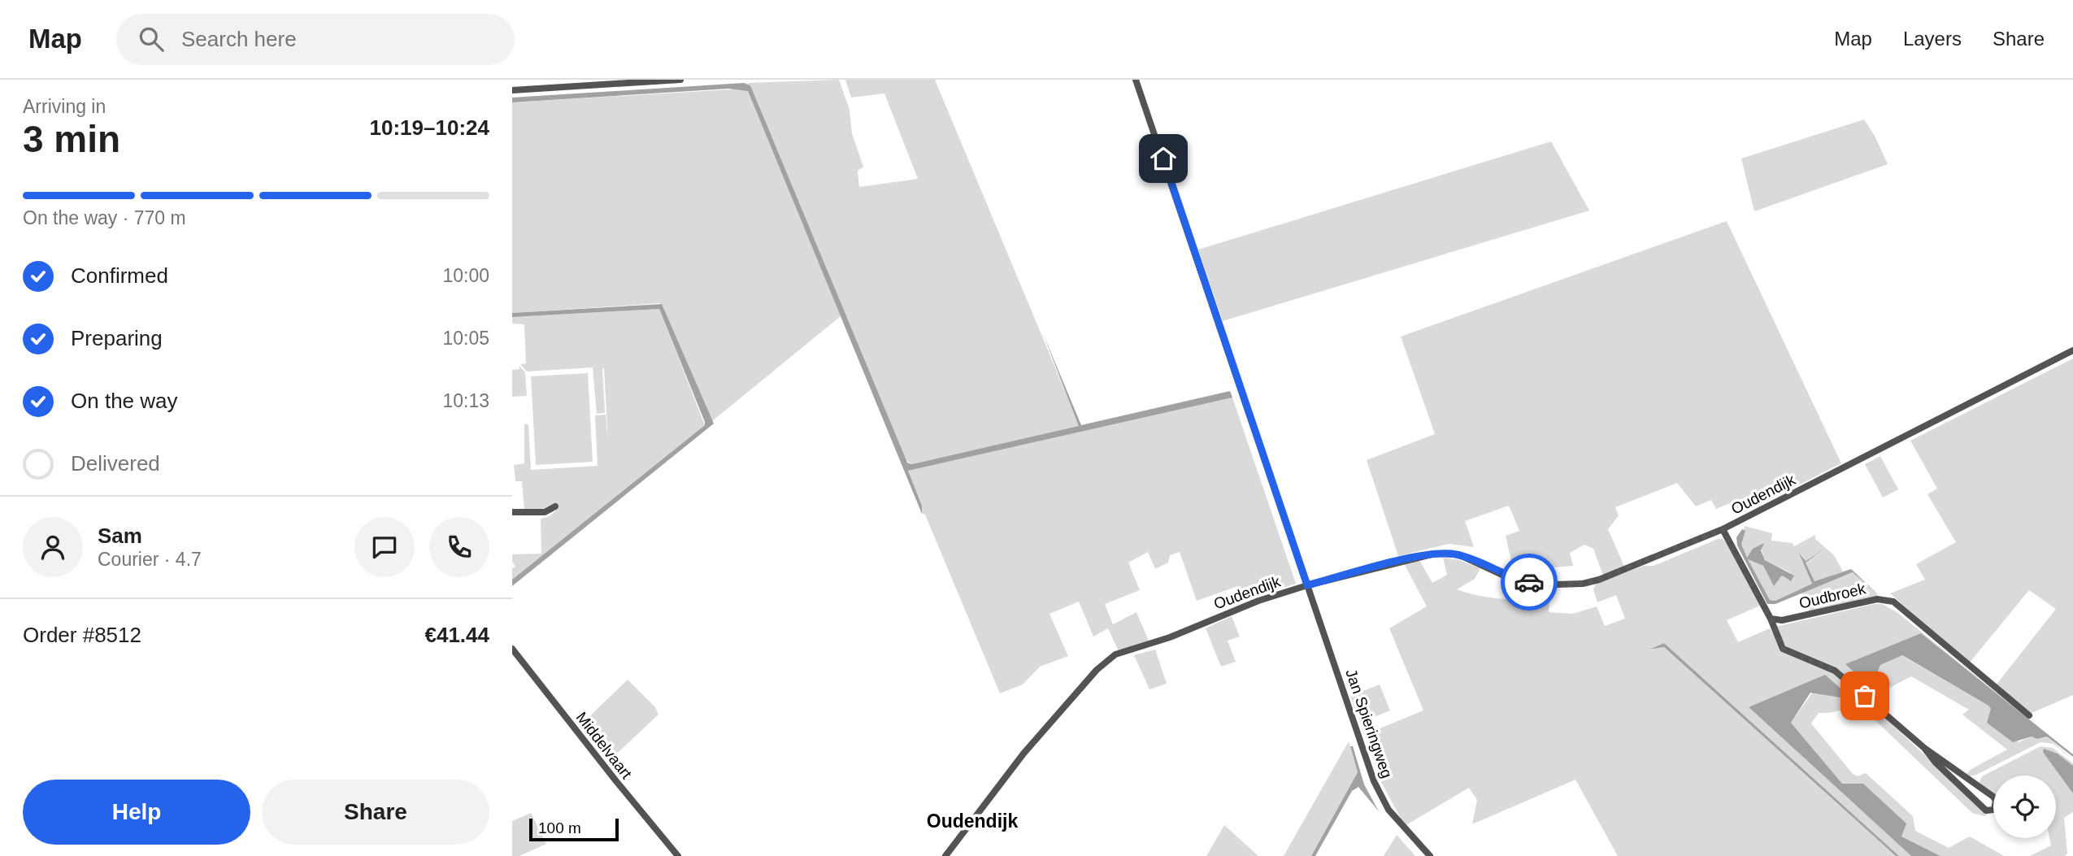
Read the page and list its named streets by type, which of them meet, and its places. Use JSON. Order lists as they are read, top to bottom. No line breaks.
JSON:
{"streets":{"street":["Oudendijk","Oudbroek","Jan Spieringweg","Middelvaart"]},"crossings":[["Oudendijk","Jan Spieringweg"]],"districts":["Oudendijk"],"scale_bar":"100 m","page":{"header":"Map","search":"Search here","nav":["Map","Layers","Share"],"heading":["3 min","Arriving in","10:19–10:24"],"panel":["Sam","Courier · 4.7","Order #8512","€41.44"],"bar":"On the way · 770 m","list":[["Confirmed","10:00"],["Preparing","10:05"],["On the way","10:13"],"Delivered"],"buttons":["Help","Share"],"scale":"100 m"}}
